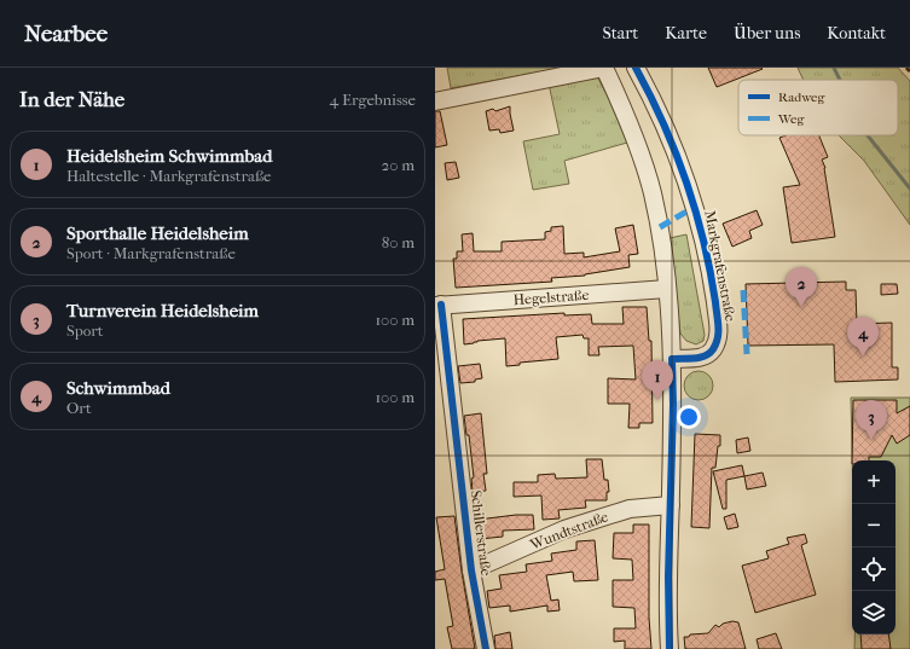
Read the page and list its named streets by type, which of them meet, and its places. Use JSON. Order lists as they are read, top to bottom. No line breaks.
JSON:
{"streets":{"street":["Markgrafenstraße","Hegelstraße","Wundtstraße","Schillerstraße"]},"crossings":[["Hegelstraße","Schillerstraße"],["Wundtstraße","Schillerstraße"]],"legend":["Radweg","Weg"],"page":{"header":"Nearbee","nav":["Start","Karte","Über uns","Kontakt"],"heading":["In der Nähe","4 Ergebnisse"],"list":[{"mark":"1","name":"Heidelsheim Schwimmbad","note":"Haltestelle · Markgrafenstraße","value":"20 m"},{"mark":"2","name":"Sporthalle Heidelsheim","note":"Sport · Markgrafenstraße","value":"80 m"},{"mark":"3","name":"Turnverein Heidelsheim","note":"Sport","value":"100 m"},{"mark":"4","name":"Schwimmbad","note":"Ort","value":"100 m"}],"pins":["2","4","1","3"],"map_buttons":["+","−"]}}
